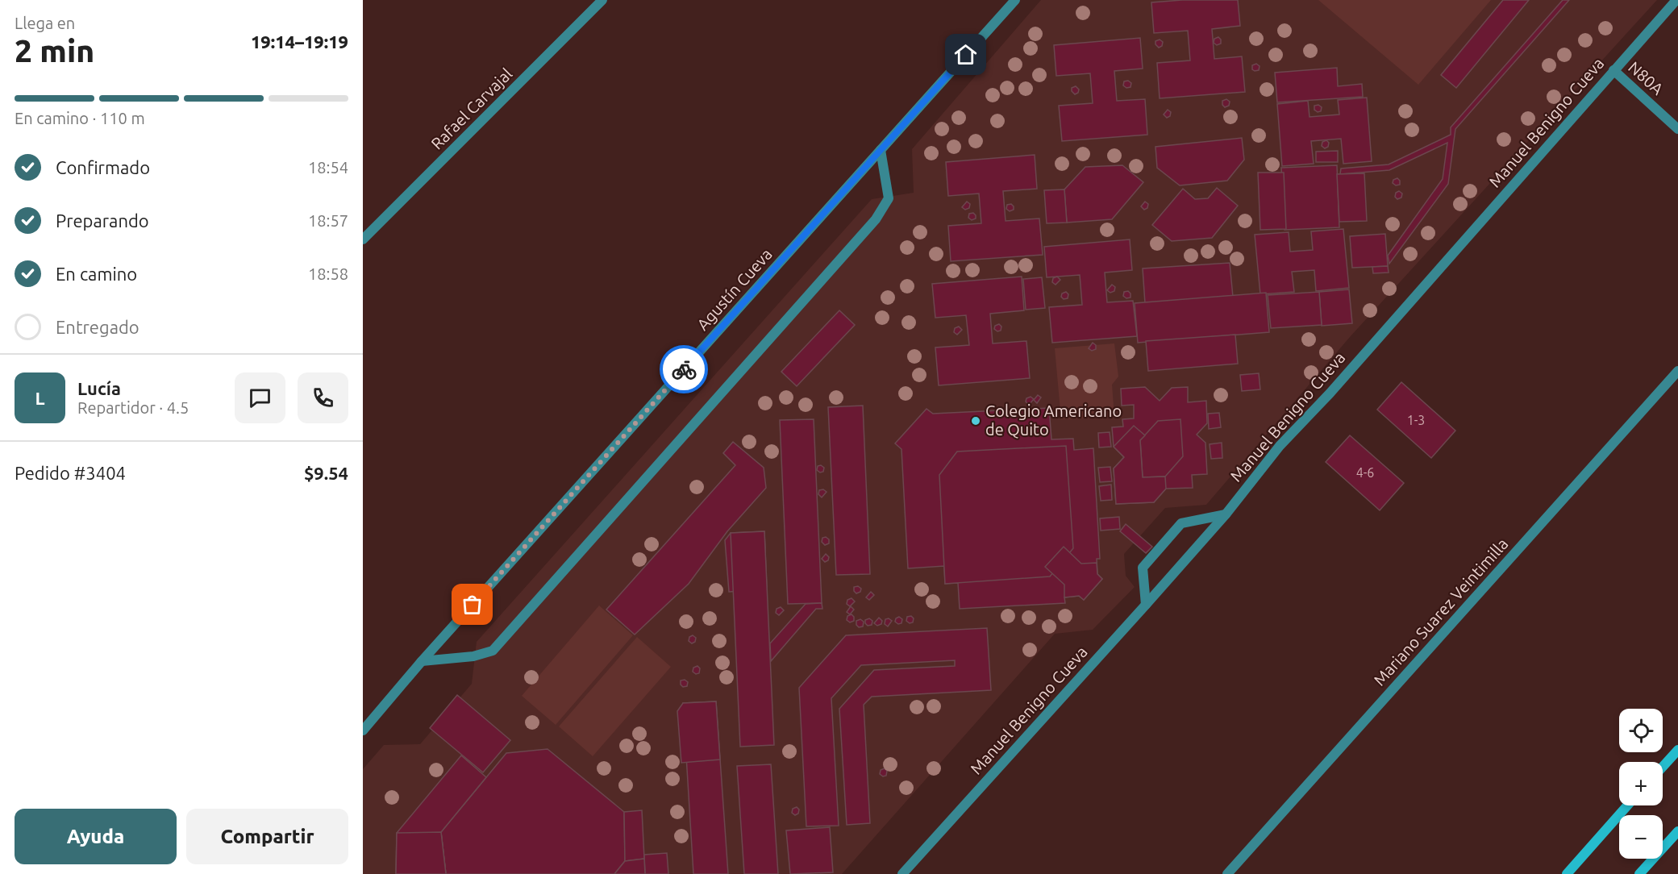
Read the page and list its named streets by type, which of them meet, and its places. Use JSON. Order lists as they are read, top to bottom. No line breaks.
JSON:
{"streets":{"street":["N80A","Rafael Carvajal","Manuel Benigno Cueva","Agustín Cueva","Mariano Suarez Veintimilla"]},"crossings":[["N80A","Manuel Benigno Cueva"]],"places":["Colegio Americano de Quito"],"house_numbers":["1-3","4-6"],"page":{"heading":["2 min","Llega en","19:14–19:19"],"panel":["Lucía","Repartidor · 4.5","Pedido #3404","$9.54"],"bar":"En camino · 110 m","list":[["Confirmado","18:54"],["Preparando","18:57"],["En camino","18:58"],"Entregado"],"round":"L","map_buttons":["+","−"],"buttons":["Ayuda","Compartir"]}}
